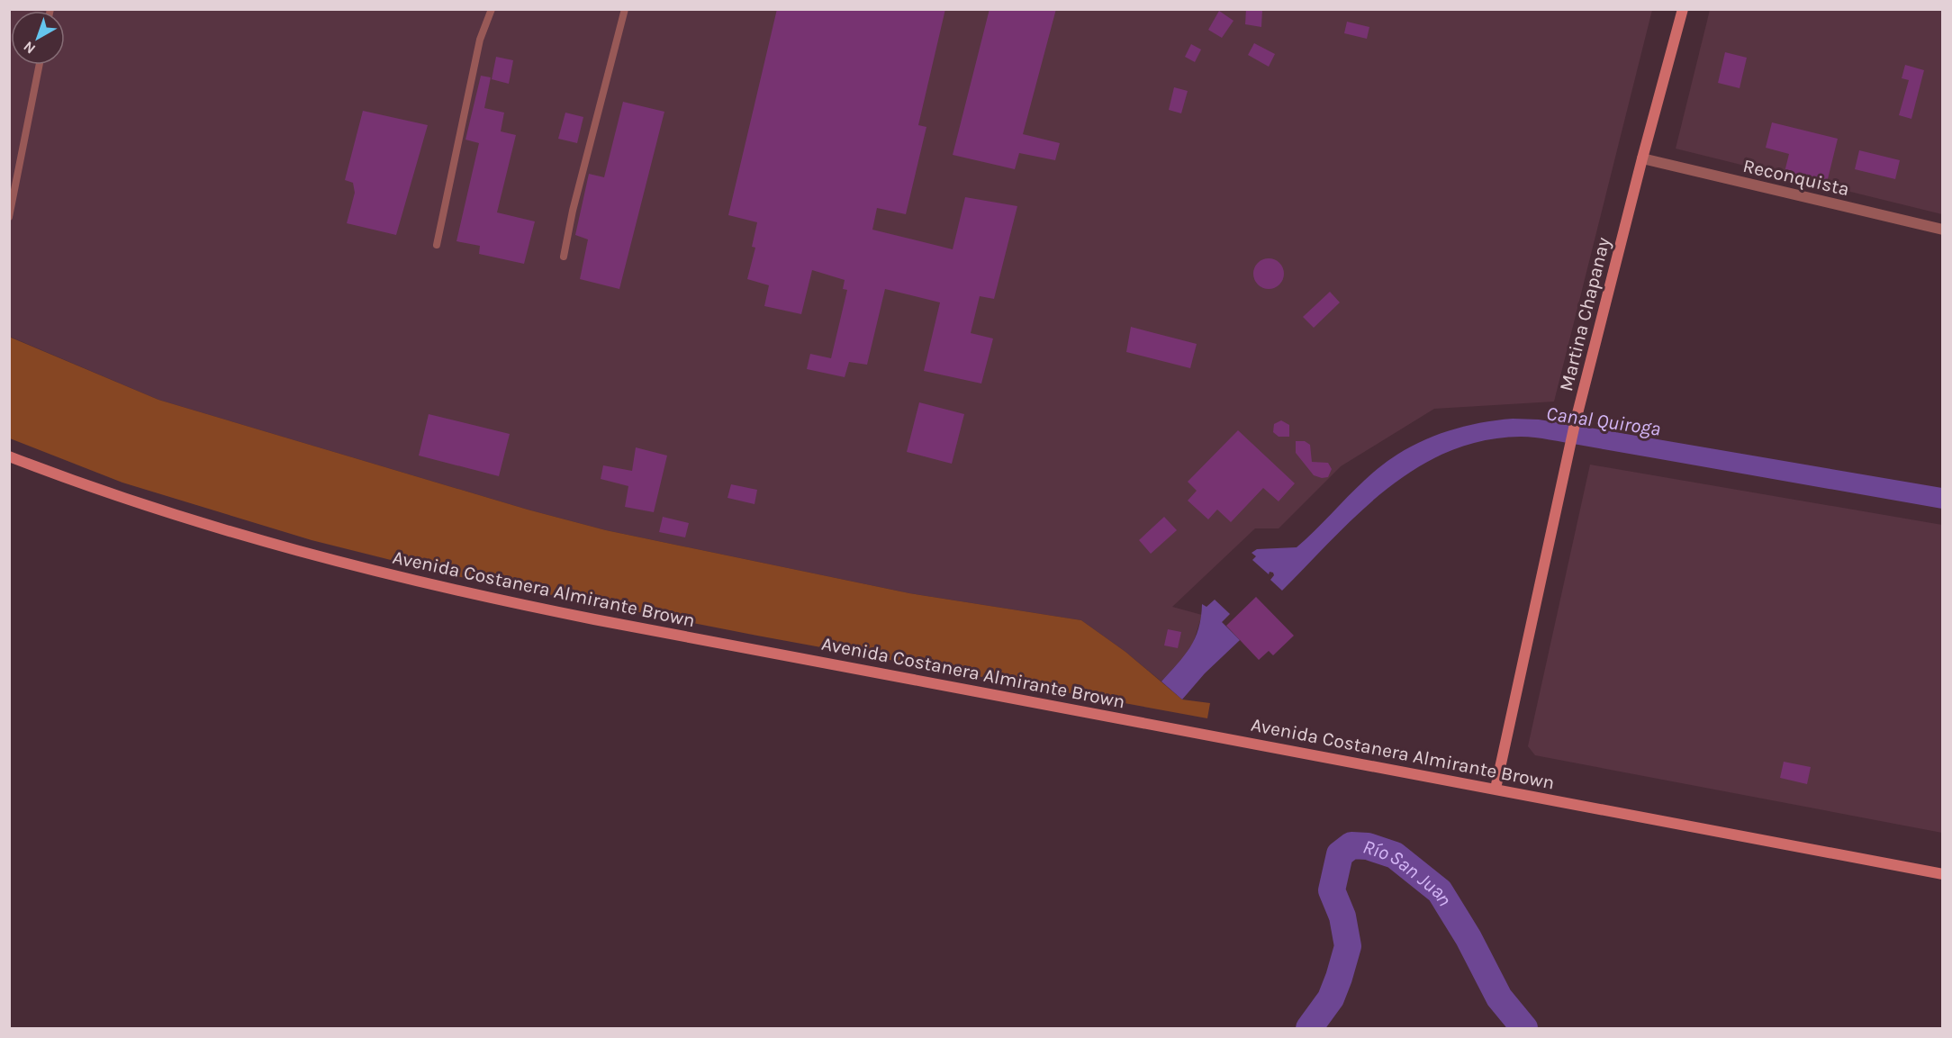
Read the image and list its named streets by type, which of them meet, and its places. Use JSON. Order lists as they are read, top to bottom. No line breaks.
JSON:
{"streets":{"main road":["Martina Chapanay","Avenida Costanera Almirante Brown"],"street":["Reconquista"]},"crossings":[["Reconquista","Martina Chapanay"],["Martina Chapanay","Avenida Costanera Almirante Brown"]],"water":["Canal Quiroga","Río San Juan"],"north":"bottom left"}
